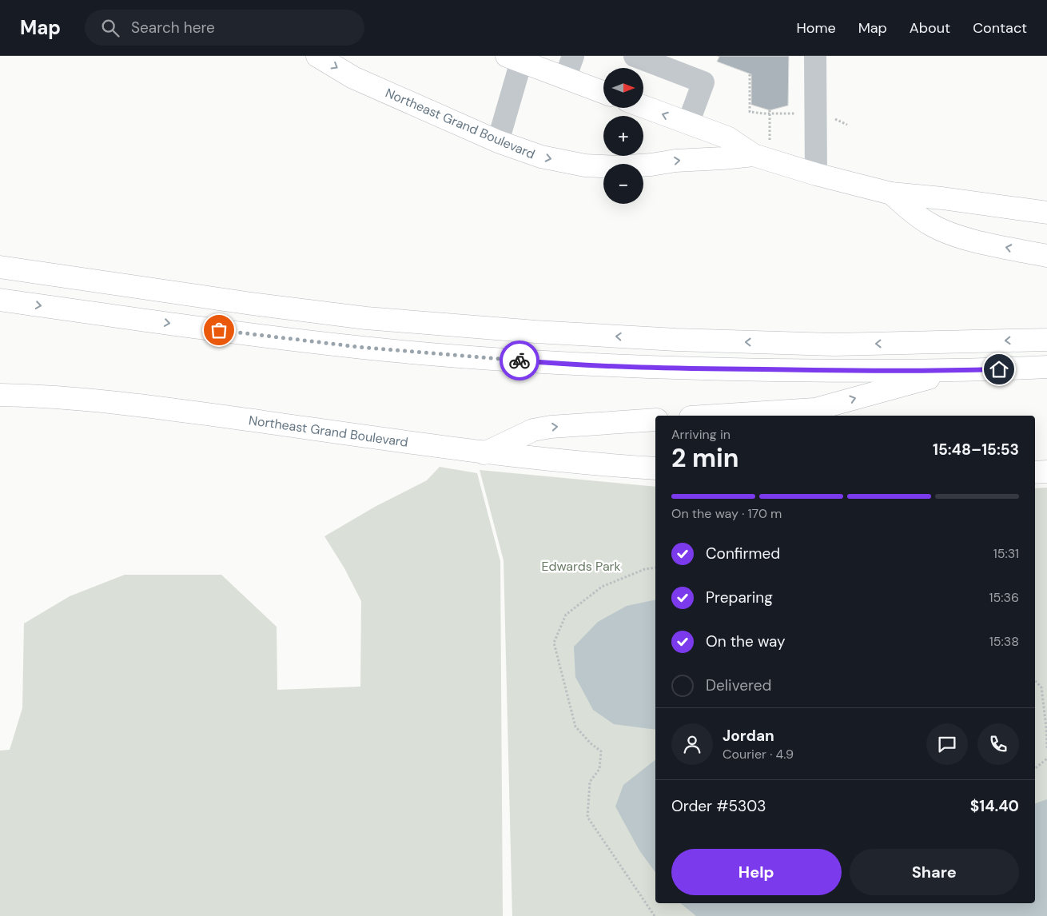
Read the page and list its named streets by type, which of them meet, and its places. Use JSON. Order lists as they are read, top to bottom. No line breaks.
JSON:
{"streets":{"main road":["Northeast Grand Boulevard"]},"parks":["Edwards Park"],"north":"right","page":{"header":"Map","search":"Search here","nav":["Home","Map","About","Contact"],"map_buttons":["+","−"],"heading":["2 min","Arriving in","15:48–15:53"],"panel":["Jordan","Courier · 4.9","Order #5303","$14.40"],"bar":"On the way · 170 m","list":[["Confirmed","15:31"],["Preparing","15:36"],["On the way","15:38"],"Delivered"],"buttons":["Help","Share"]}}
